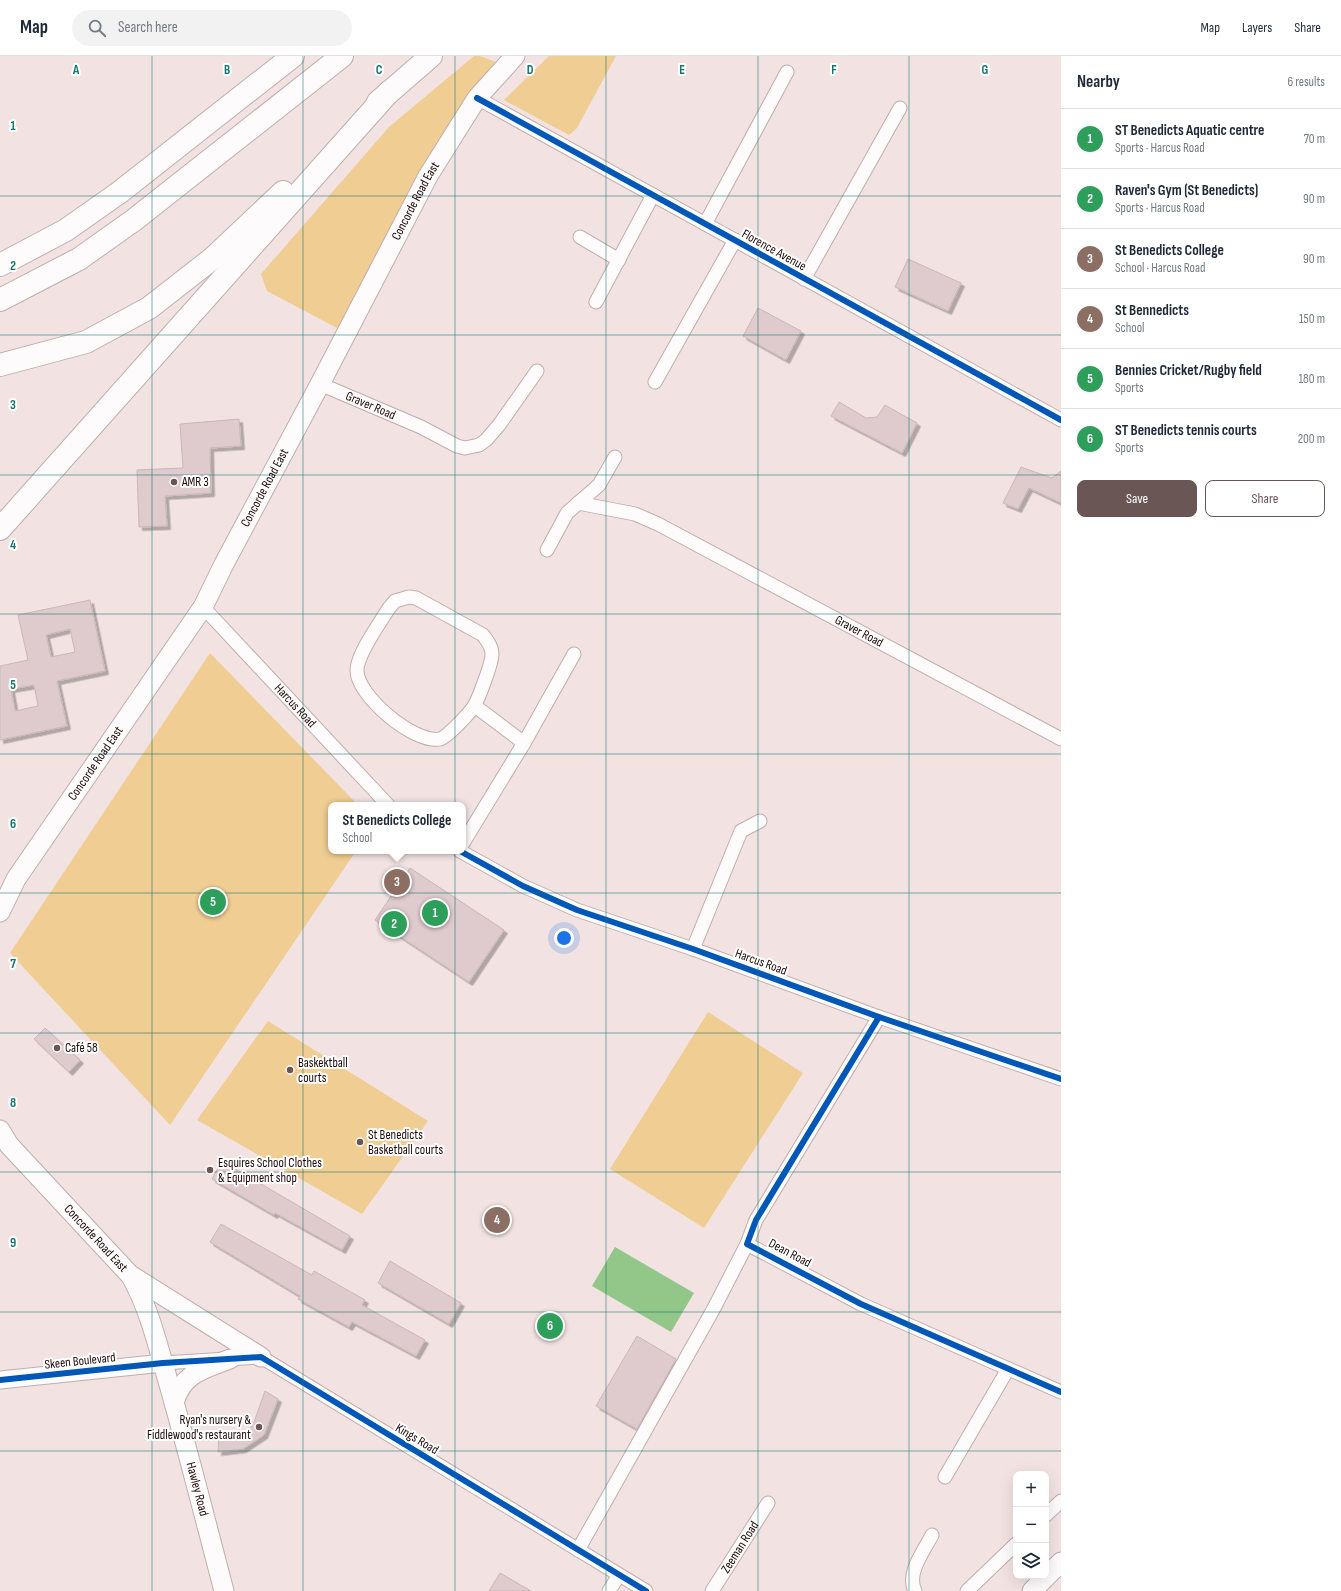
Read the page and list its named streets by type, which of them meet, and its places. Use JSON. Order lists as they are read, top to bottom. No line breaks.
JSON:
{"streets":{"main road":["Concorde Road East","Hawley Road"],"street":["Florence Avenue","Graver Road","Harcus Road","Dean Road","Skeen Boulevard","Kings Road","Zeeman Road"]},"crossings":[["Concorde Road East","Florence Avenue"],["Concorde Road East","Graver Road"],["Concorde Road East","Harcus Road"],["Concorde Road East","Skeen Boulevard"],["Concorde Road East","Hawley Road"],["Skeen Boulevard","Hawley Road"]],"places":["AMR 3","Café 58","Baskektball courts","St Benedicts Basketball courts","Esquires School Clothes & Equipment shop","Ryan's nursery & Fiddlewood's restaurant"],"page":{"header":"Map","search":"Search here","nav":["Map","Layers","Share"],"heading":["Nearby","6 results"],"list":[{"mark":"1","name":"ST Benedicts Aquatic centre","note":"Sports · Harcus Road","value":"70 m"},{"mark":"2","name":"Raven's Gym (St Benedicts)","note":"Sports · Harcus Road","value":"90 m"},{"mark":"3","name":"St Benedicts College","note":"School · Harcus Road","value":"90 m"},{"mark":"4","name":"St Bennedicts","note":"School","value":"150 m"},{"mark":"5","name":"Bennies Cricket/Rugby field","note":"Sports","value":"180 m"},{"mark":"6","name":"ST Benedicts tennis courts","note":"Sports","value":"200 m"}],"buttons":["Save","Share"],"popup":["St Benedicts College","School"],"pins":["3","5","1","2","4","6"],"map_buttons":["+","−"]},"grid":{"columns":["A","B","C","D","E","F","G"],"rows":["1","2","3","4","5","6","7","8","9"]}}
